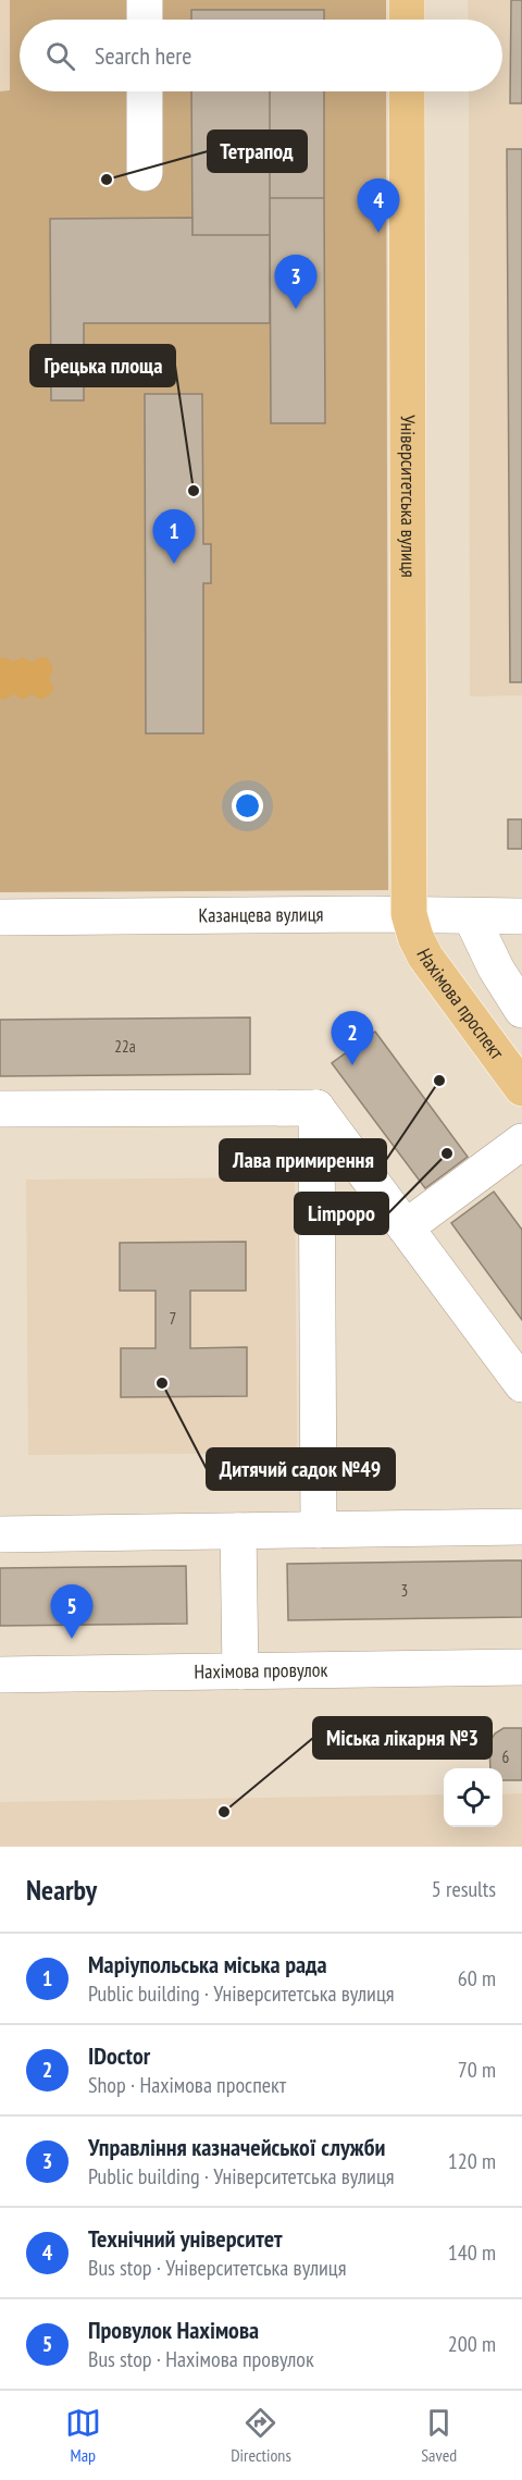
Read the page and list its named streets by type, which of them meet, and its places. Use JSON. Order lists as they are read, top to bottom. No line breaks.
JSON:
{"streets":{"main road":["Університетська вулиця","Нахімова проспект"],"street":["Казанцева вулиця","Нахімова провулок"]},"crossings":[["Університетська вулиця","Казанцева вулиця"],["Університетська вулиця","Нахімова проспект"],["Казанцева вулиця","Нахімова проспект"]],"places":["Тетрапод","Грецька площа","Лава примирення","Limpopo","Дитячий садок №49","Міська лікарня №3"],"house_numbers":["22а","7","3","6"],"page":{"search":"Search here","pins":["4","3","1","2","5"],"heading":["Nearby","5 results"],"list":[{"mark":"1","name":"Маріупольська міська рада","note":"Public building · Університетська вулиця","value":"60 m"},{"mark":"2","name":"IDoctor","note":"Shop · Нахімова проспект","value":"70 m"},{"mark":"3","name":"Управління казначейської служби","note":"Public building · Університетська вулиця","value":"120 m"},{"mark":"4","name":"Технічний університет","note":"Bus stop · Університетська вулиця","value":"140 m"},{"mark":"5","name":"Провулок Нахімова","note":"Bus stop · Нахімова провулок","value":"200 m"}],"nav":["Map","Directions","Saved"]}}
